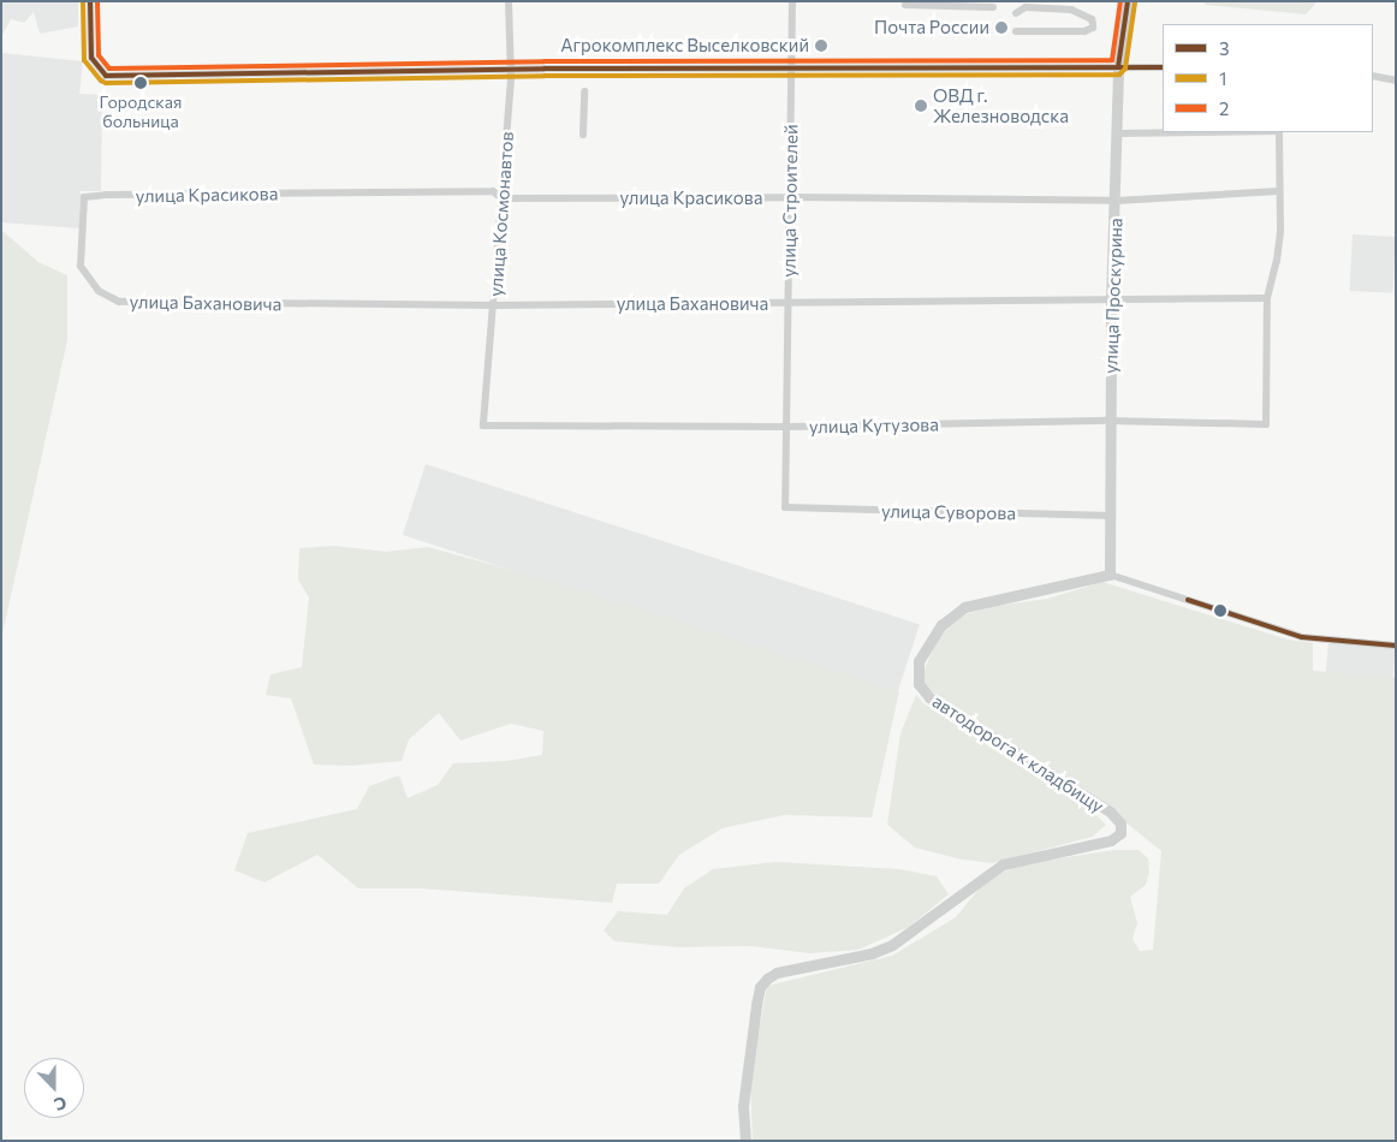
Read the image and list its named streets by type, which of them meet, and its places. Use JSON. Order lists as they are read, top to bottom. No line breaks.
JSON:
{"streets":{"street":["улица Красикова","улица Строителей","улица Космонавтов","улица Проскурина","улица Бахановича","улица Кутузова","улица Суворова","автодорога к кладбищу"]},"crossings":[["улица Красикова","улица Строителей"],["улица Красикова","улица Космонавтов"],["улица Красикова","улица Проскурина"],["улица Красикова","улица Бахановича"],["улица Строителей","улица Бахановича"],["улица Строителей","улица Кутузова"],["улица Строителей","улица Суворова"],["улица Космонавтов","улица Бахановича"],["улица Космонавтов","улица Кутузова"],["улица Проскурина","улица Бахановича"],["улица Проскурина","улица Кутузова"],["улица Проскурина","улица Суворова"],["улица Проскурина","автодорога к кладбищу"],["улица Бахановича","улица Кутузова"]],"places":["Почта России","Агрокомплекс Выселковский","Городская больница","ОВД г. Железноводска"],"lines":["transit line 3","transit line 1","transit line 2"],"legend":["3","1","2"],"north":"bottom"}
